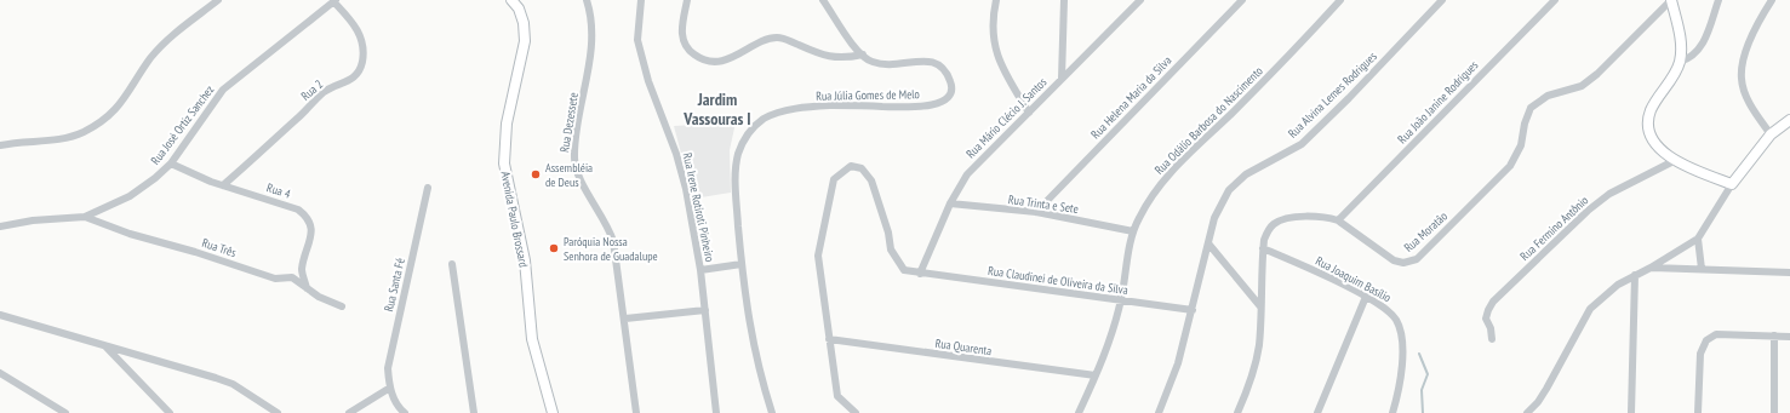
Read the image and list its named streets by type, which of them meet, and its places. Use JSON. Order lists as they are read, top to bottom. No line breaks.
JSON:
{"streets":{"main road":["Avenida Paulo Brossard"],"street":["Rua 2","Rua Júlia Gomes de Melo","Rua Alvina Lemes Rodrigues","Rua Helena Maria da Silva","Rua João Janine Rodrigues","Rua Mário Clécio J. Santos","Rua Odálio Barbosa do Nascimento","Rua Dezessete","Rua José Ortiz Sanchez","Rua 4","Rua Trinta e Sete","Rua Irene Rotiroti Pinheiro","Rua Fermino Antônio","Rua Moratão","Rua Três","Rua Joaquim Basílio","Rua Claudinei de Oliveira da Silva","Rua Santa Fé","Rua Quarenta"]},"crossings":[["Rua 2","Rua José Ortiz Sanchez"],["Rua 2","Rua 4"],["Rua Alvina Lemes Rodrigues","Rua Claudinei de Oliveira da Silva"],["Rua Helena Maria da Silva","Rua Trinta e Sete"],["Rua João Janine Rodrigues","Rua Moratão"],["Rua Mário Clécio J. Santos","Rua Trinta e Sete"],["Rua Mário Clécio J. Santos","Rua Claudinei de Oliveira da Silva"],["Rua Odálio Barbosa do Nascimento","Rua Trinta e Sete"],["Rua Odálio Barbosa do Nascimento","Rua Claudinei de Oliveira da Silva"],["Rua Odálio Barbosa do Nascimento","Rua Quarenta"],["Rua José Ortiz Sanchez","Rua 4"],["Rua José Ortiz Sanchez","Rua Três"],["Rua 4","Rua Três"],["Rua Moratão","Rua Joaquim Basílio"],["Rua Claudinei de Oliveira da Silva","Rua Quarenta"]],"districts":["Jardim Vassouras I"],"places":["Assembléia de Deus","Paróquia Nossa Senhora de Guadalupe"]}
